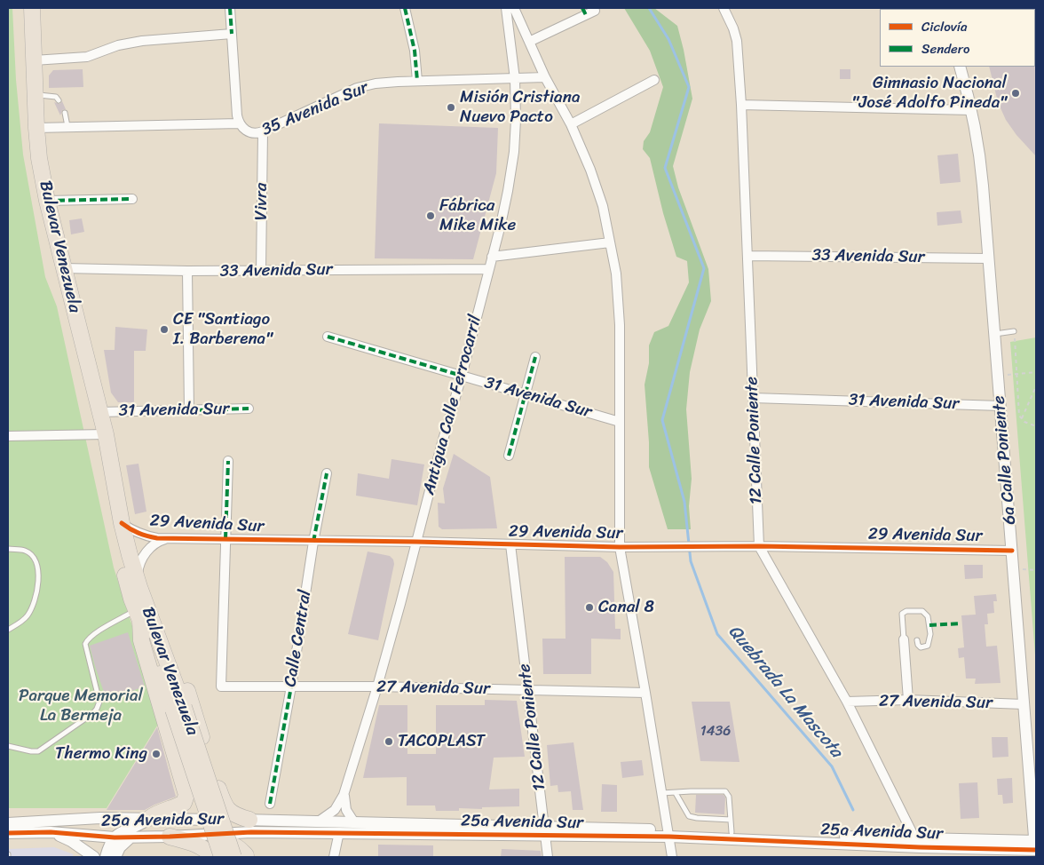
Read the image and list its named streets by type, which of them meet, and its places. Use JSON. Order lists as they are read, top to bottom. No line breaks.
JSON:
{"streets":{"highway":["Bulevar Venezuela"],"street":["35 Avenida Sur","Vivra","33 Avenida Sur","31 Avenida Sur","Antigua Calle Ferrocarril","12 Calle Poniente","6a Calle Poniente","29 Avenida Sur","Calle Central","27 Avenida Sur","25a Avenida Sur"]},"crossings":[["35 Avenida Sur","Vivra"],["35 Avenida Sur","Bulevar Venezuela"],["35 Avenida Sur","Antigua Calle Ferrocarril"],["Vivra","33 Avenida Sur"],["Bulevar Venezuela","33 Avenida Sur"],["Bulevar Venezuela","31 Avenida Sur"],["Bulevar Venezuela","29 Avenida Sur"],["33 Avenida Sur","Antigua Calle Ferrocarril"],["33 Avenida Sur","12 Calle Poniente"],["33 Avenida Sur","6a Calle Poniente"],["31 Avenida Sur","Antigua Calle Ferrocarril"],["31 Avenida Sur","12 Calle Poniente"],["31 Avenida Sur","6a Calle Poniente"],["Antigua Calle Ferrocarril","29 Avenida Sur"],["Antigua Calle Ferrocarril","27 Avenida Sur"],["Antigua Calle Ferrocarril","25a Avenida Sur"],["12 Calle Poniente","29 Avenida Sur"],["12 Calle Poniente","27 Avenida Sur"],["12 Calle Poniente","25a Avenida Sur"],["6a Calle Poniente","29 Avenida Sur"],["6a Calle Poniente","27 Avenida Sur"],["6a Calle Poniente","25a Avenida Sur"],["29 Avenida Sur","Calle Central"],["29 Avenida Sur","27 Avenida Sur"],["Calle Central","27 Avenida Sur"]],"water":["Quebrada La Mascota"],"parks":["Parque Memorial La Bermeja"],"places":["Gimnasio Nacional \"José Adolfo Pineda\"","Misión Cristiana Nuevo Pacto","Fábrica Mike Mike","CE \"Santiago I. Barberena\"","Canal 8","TACOPLAST","Thermo King"],"house_numbers":["1436"],"legend":["Ciclovía","Sendero"]}
